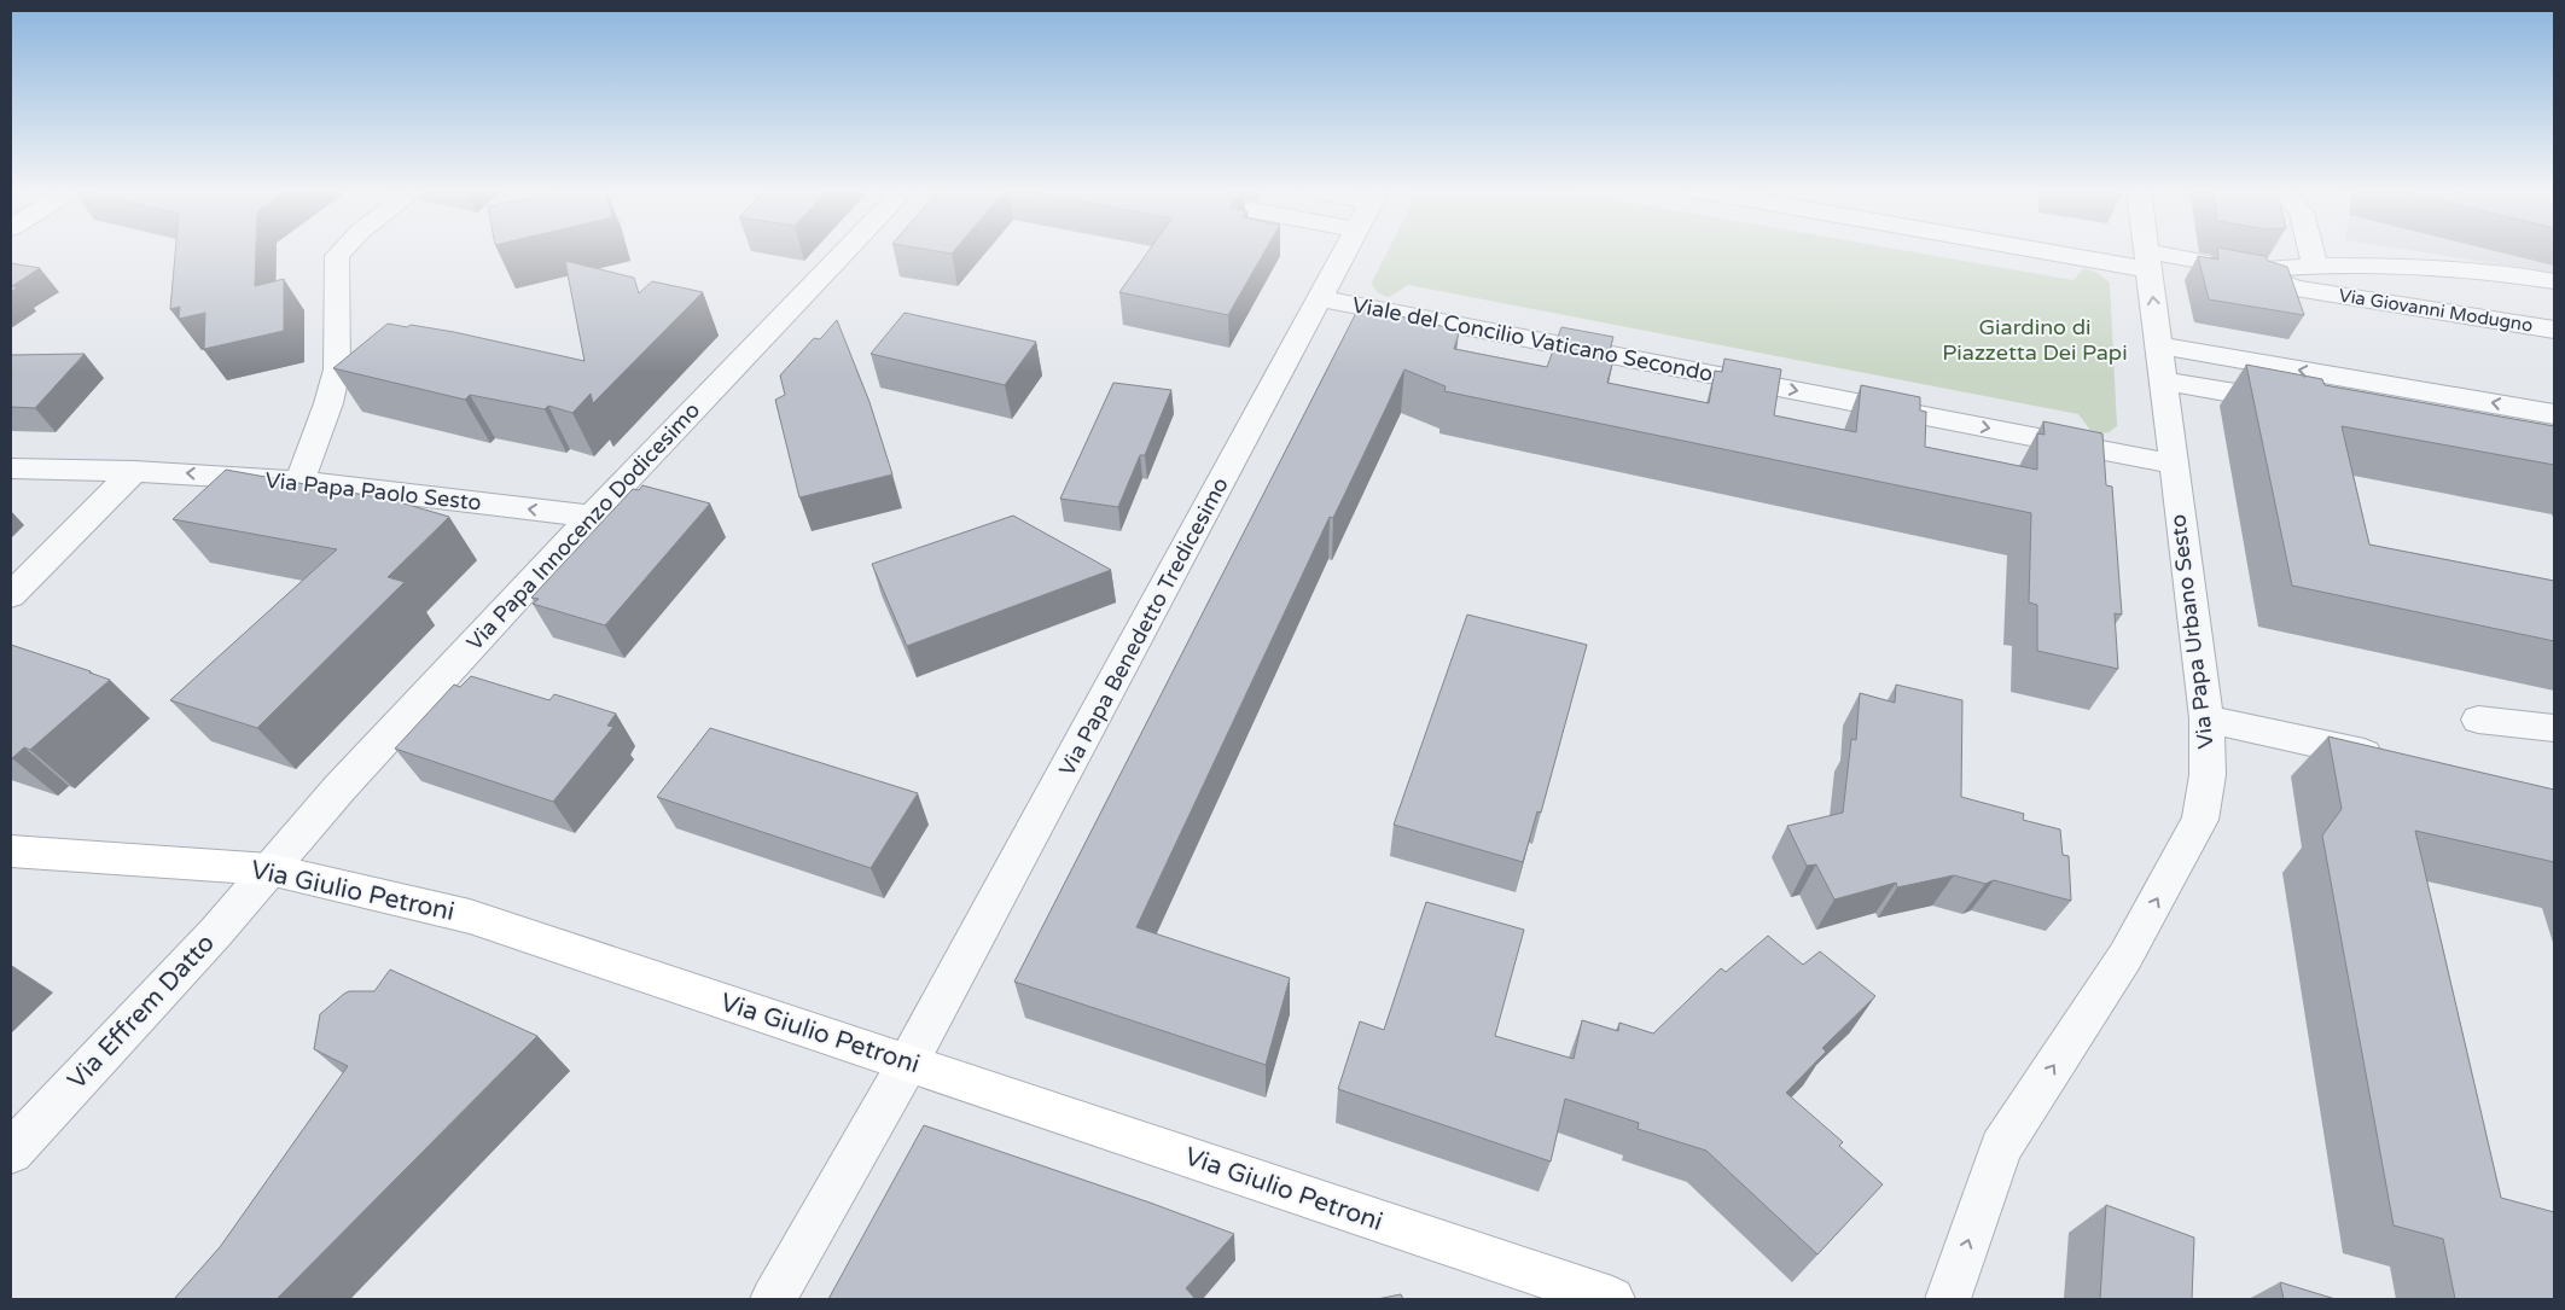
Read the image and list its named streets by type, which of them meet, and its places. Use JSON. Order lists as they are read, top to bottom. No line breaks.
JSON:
{"streets":{"street":["Via Giovanni Modugno","Viale del Concilio Vaticano Secondo","Via Papa Paolo Sesto","Via Papa Innocenzo Dodicesimo","Via Papa Benedetto Tredicesimo","Via Papa Urbano Sesto","Via Giulio Petroni","Via Effrem Datto"]},"crossings":[["Via Giovanni Modugno","Via Papa Urbano Sesto"],["Viale del Concilio Vaticano Secondo","Via Papa Benedetto Tredicesimo"],["Viale del Concilio Vaticano Secondo","Via Papa Urbano Sesto"],["Via Papa Paolo Sesto","Via Papa Innocenzo Dodicesimo"],["Via Papa Innocenzo Dodicesimo","Via Giulio Petroni"],["Via Papa Innocenzo Dodicesimo","Via Effrem Datto"],["Via Papa Benedetto Tredicesimo","Via Giulio Petroni"],["Via Giulio Petroni","Via Effrem Datto"]],"one_way":["Viale del Concilio Vaticano Secondo","Via Papa Paolo Sesto","Via Papa Urbano Sesto"],"parks":["Giardino di Piazzetta Dei Papi"]}
